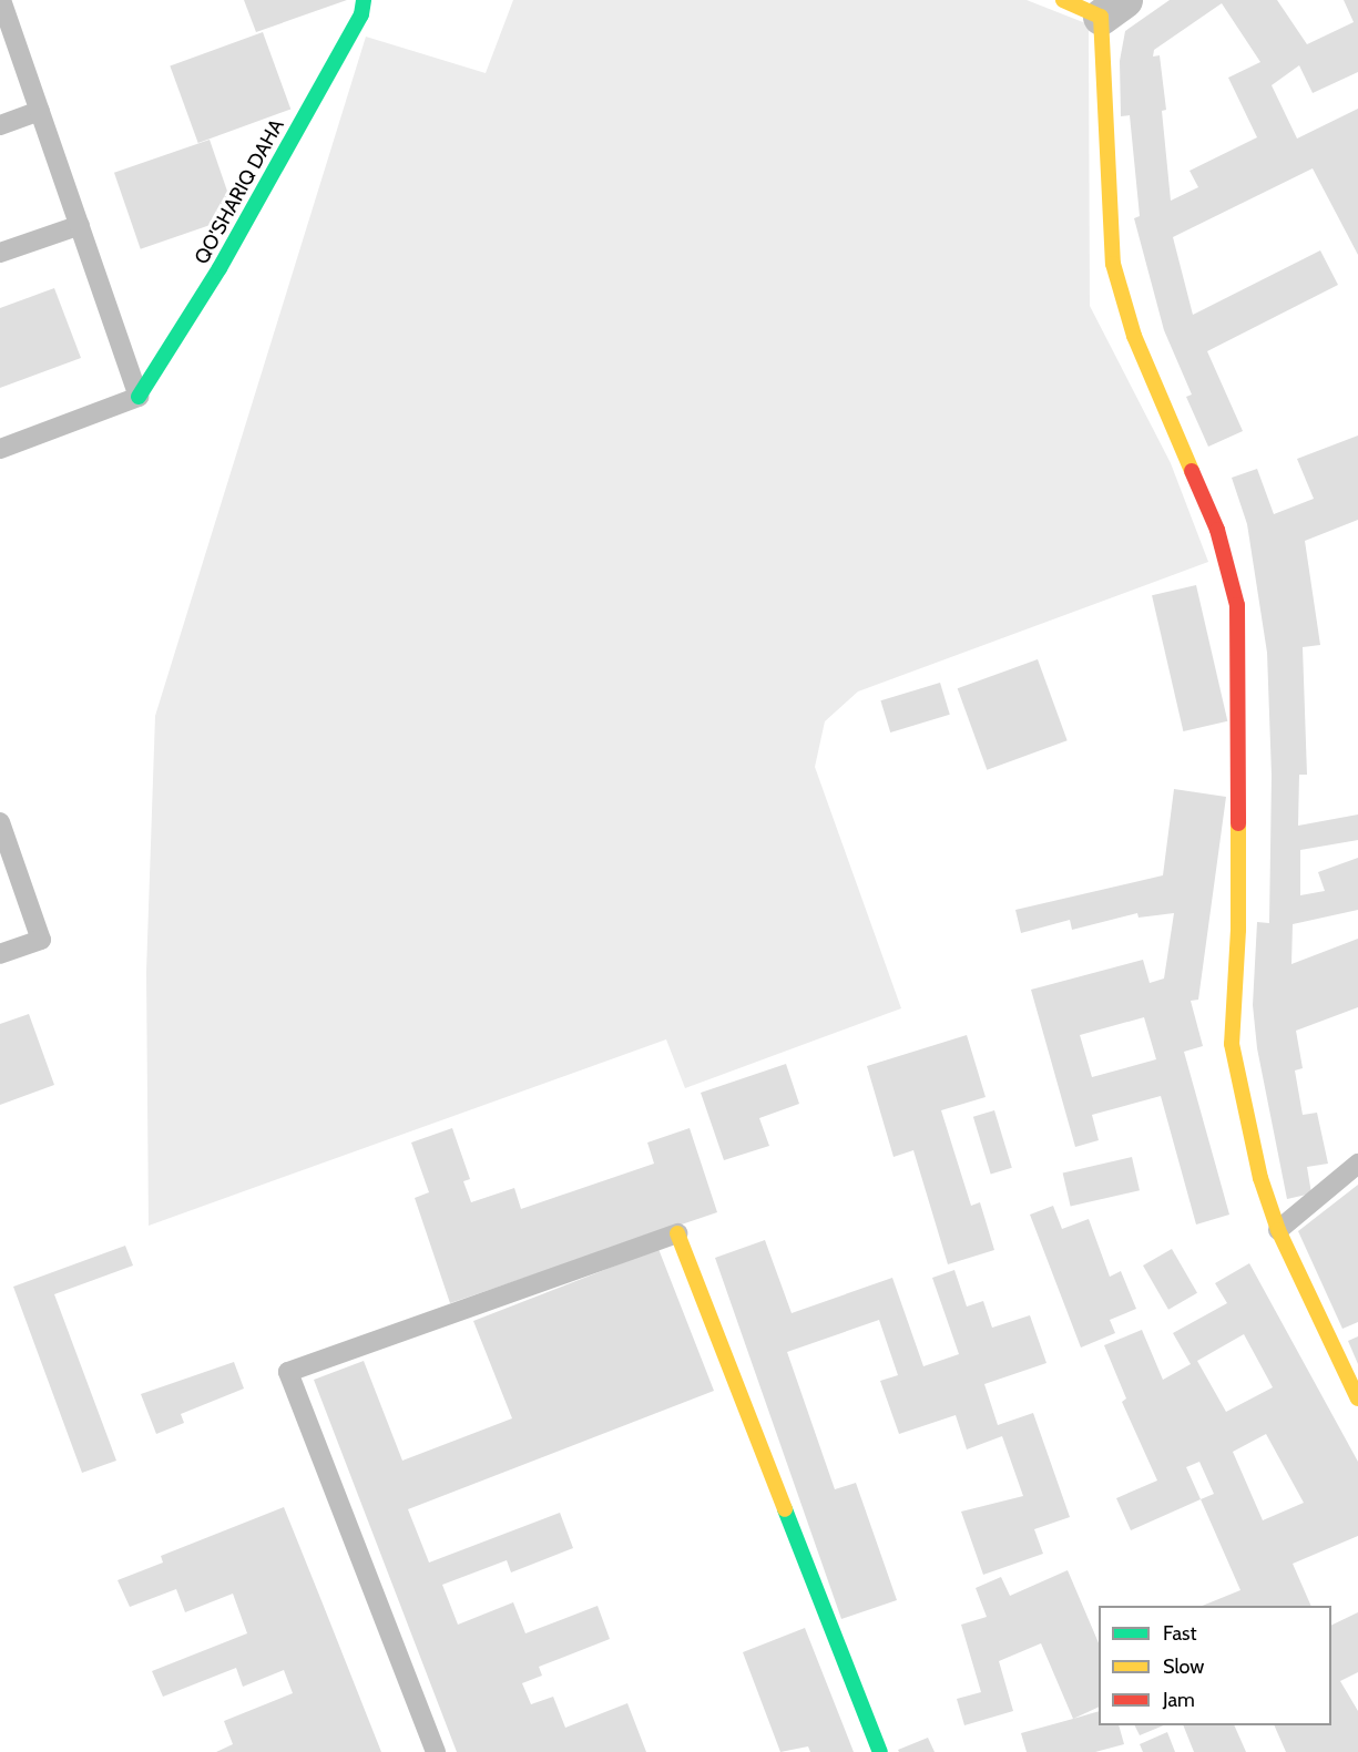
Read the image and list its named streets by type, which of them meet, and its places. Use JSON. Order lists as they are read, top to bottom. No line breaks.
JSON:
{"streets":{"street":["QO'SHARIQ DAHA"]},"legend":["Fast","Slow","Jam"]}
